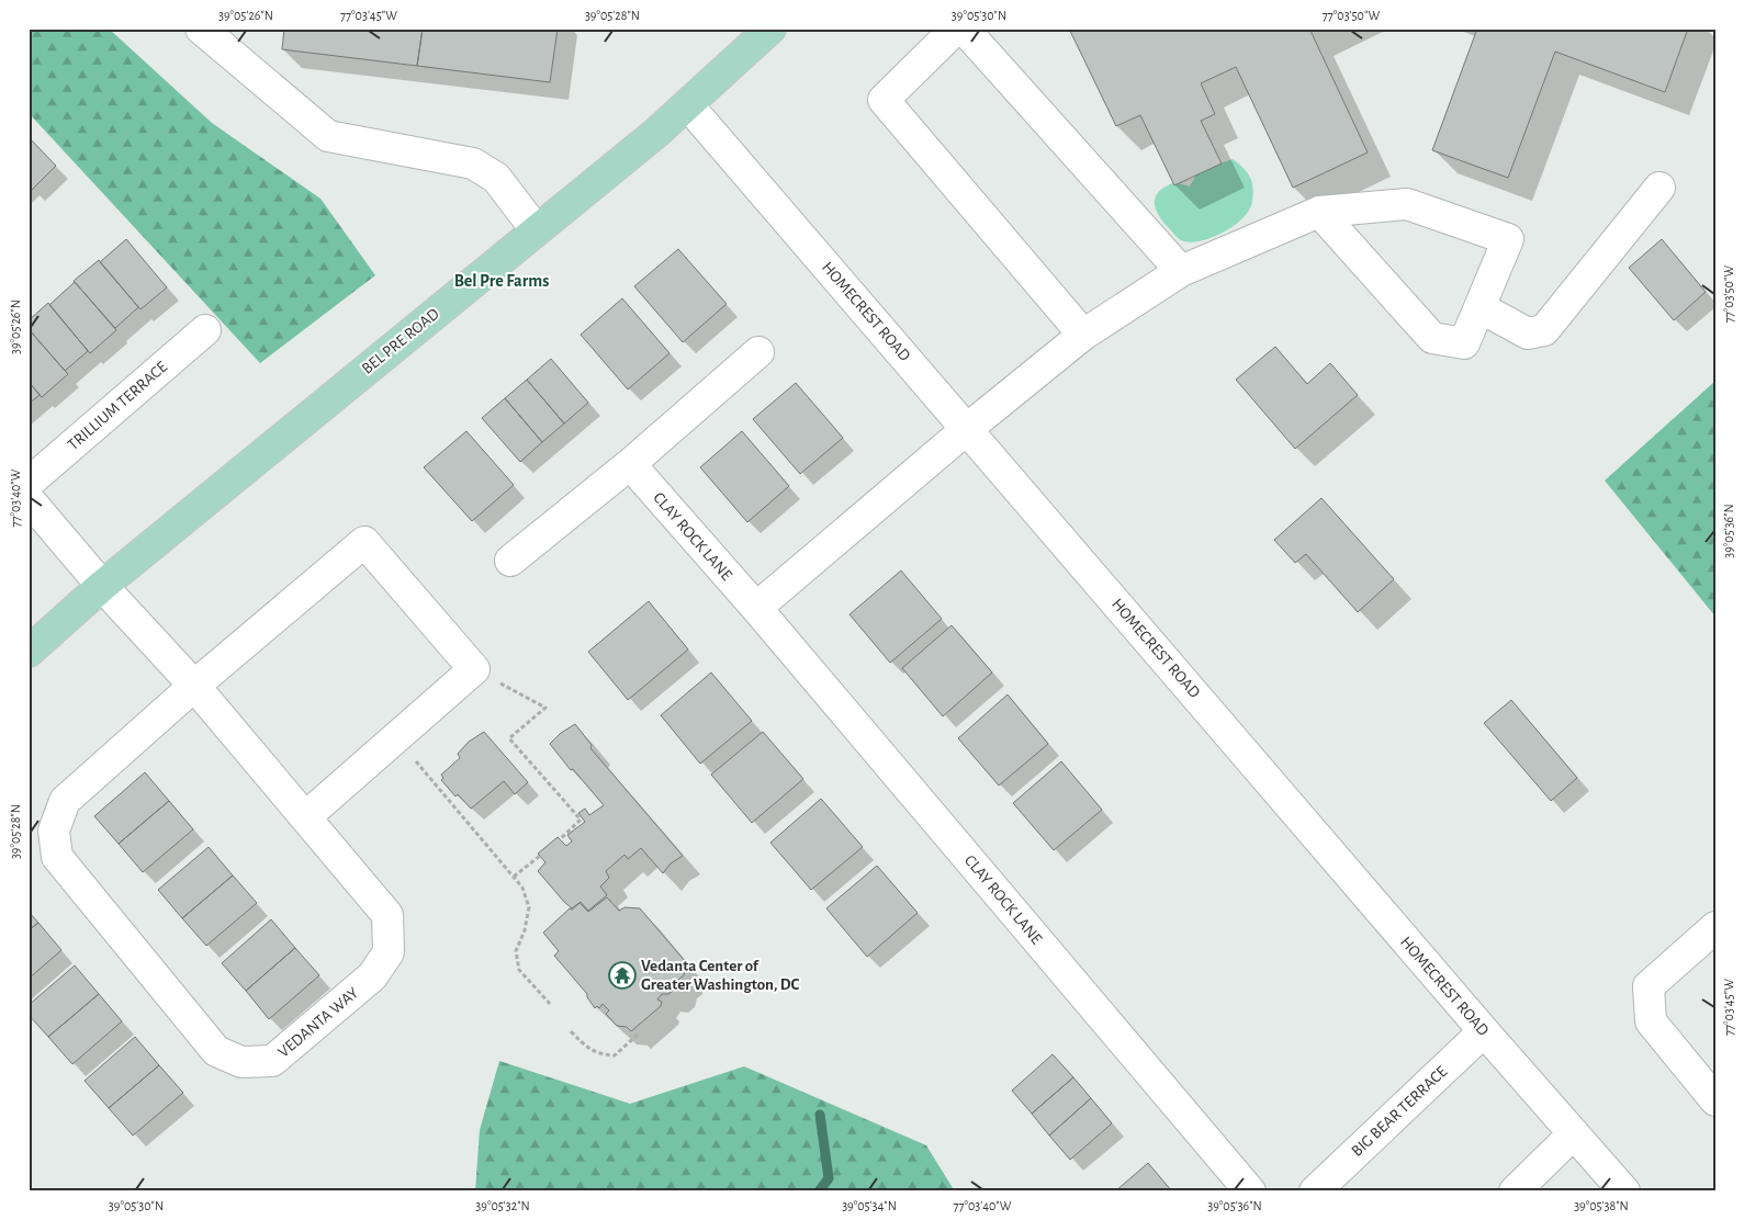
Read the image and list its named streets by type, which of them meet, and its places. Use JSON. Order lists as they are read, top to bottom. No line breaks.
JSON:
{"streets":{"main road":["BEL PRE ROAD"],"street":["HOMECREST ROAD","TRILLIUM TERRACE","CLAY ROCK LANE","VEDANTA WAY","BIG BEAR TERRACE"]},"crossings":[["HOMECREST ROAD","BEL PRE ROAD"],["HOMECREST ROAD","BIG BEAR TERRACE"],["BEL PRE ROAD","VEDANTA WAY"]],"districts":["Bel Pre Farms"],"places":{"temple":["Vedanta Center of Greater Washington, DC"]},"coordinates":["39°05'26\"N","77°03'45\"W","39°05'28\"N","39°05'30\"N","77°03'50\"W","77°03'40\"W","39°05'36\"N","39°05'32\"N","39°05'34\"N","39°05'38\"N"]}
